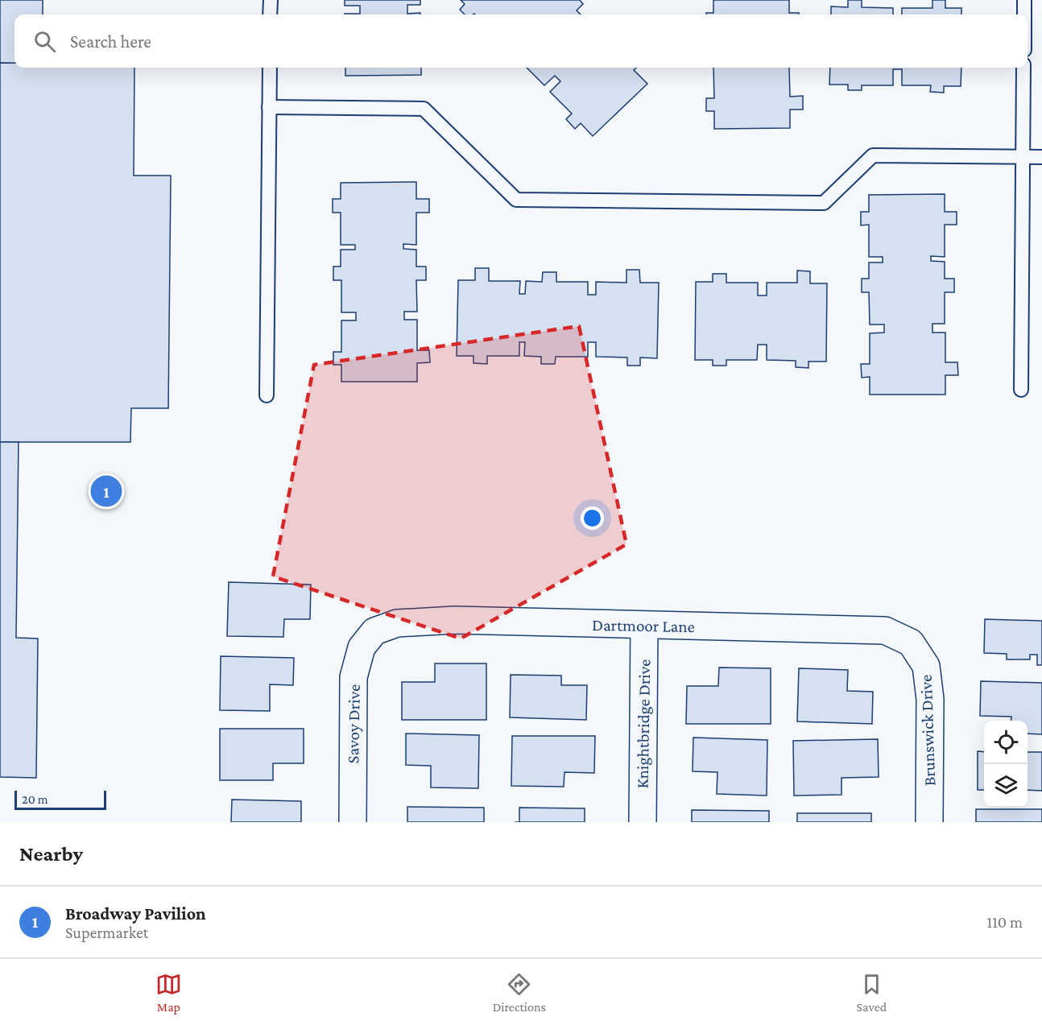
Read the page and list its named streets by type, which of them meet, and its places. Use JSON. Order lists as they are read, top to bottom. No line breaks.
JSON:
{"streets":{"street":["Dartmoor Lane","Savoy Drive","Knightbridge Drive","Brunswick Drive"]},"crossings":[["Dartmoor Lane","Savoy Drive"],["Dartmoor Lane","Knightbridge Drive"],["Dartmoor Lane","Brunswick Drive"]],"scale_bar":"20 m","page":{"search":"Search here","pins":"1","scale":"20 m","heading":"Nearby","list":[{"mark":"1","name":"Broadway Pavilion","note":"Supermarket","value":"110 m"}],"nav":["Map","Directions","Saved"]}}
